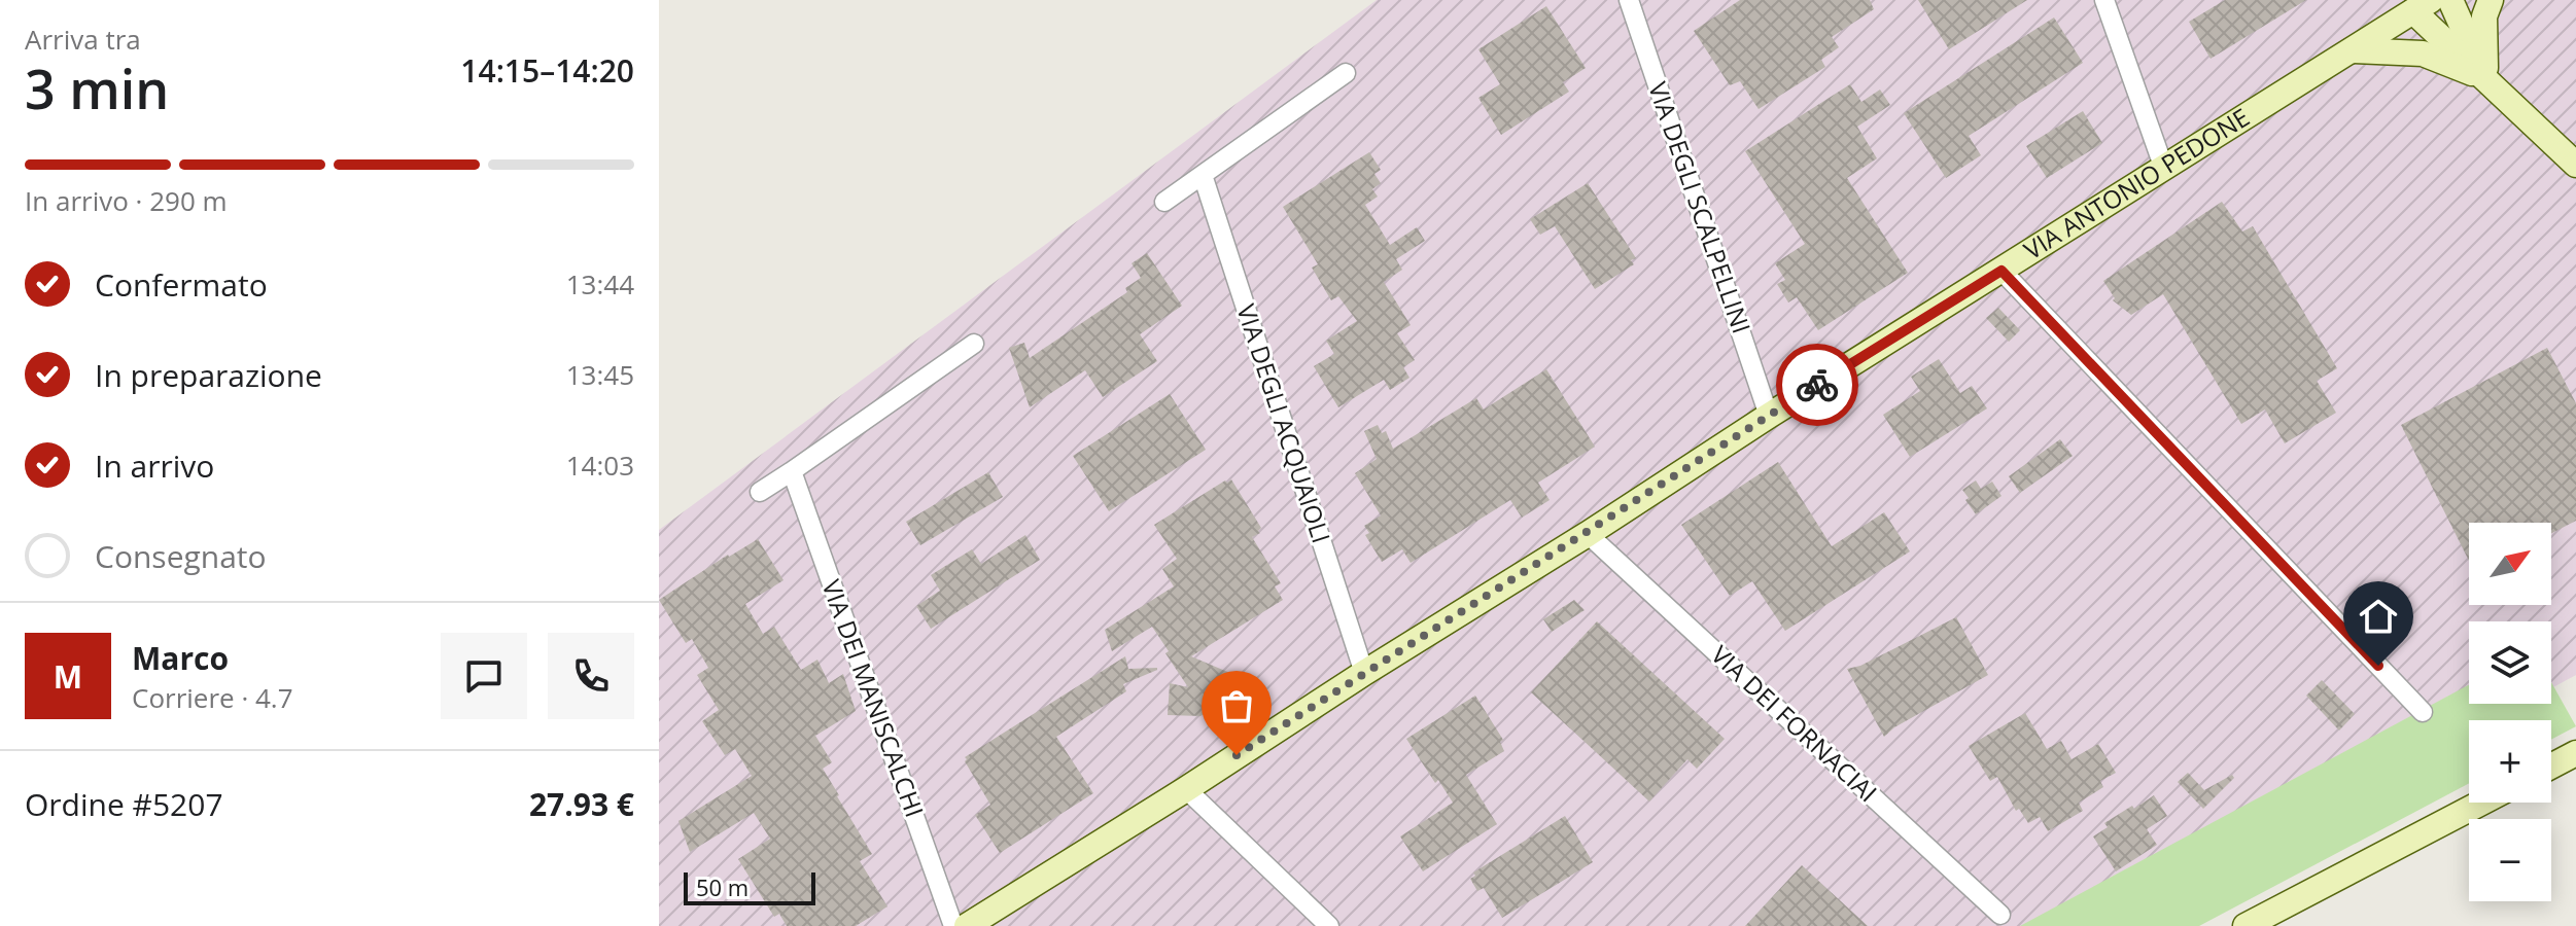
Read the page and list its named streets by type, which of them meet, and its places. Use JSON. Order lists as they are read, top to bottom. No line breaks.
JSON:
{"streets":{"street":["VIA ANTONIO PEDONE","VIA DEGLI SCALPELLINI","VIA DEGLI ACQUAIOLI","VIA DEI MANISCALCHI","VIA DEI FORNACIAI"]},"crossings":[["VIA ANTONIO PEDONE","VIA DEGLI SCALPELLINI"],["VIA ANTONIO PEDONE","VIA DEGLI ACQUAIOLI"],["VIA ANTONIO PEDONE","VIA DEI FORNACIAI"]],"scale_bar":"50 m","north":"top right","page":{"heading":["3 min","Arriva tra","14:15–14:20"],"panel":["Marco","Corriere · 4.7","Ordine #5207","27.93 €"],"bar":"In arrivo · 290 m","list":[["Confermato","13:44"],["In preparazione","13:45"],["In arrivo","14:03"],"Consegnato"],"map_buttons":["+","−"],"round":"M","scale":"50 m"}}
